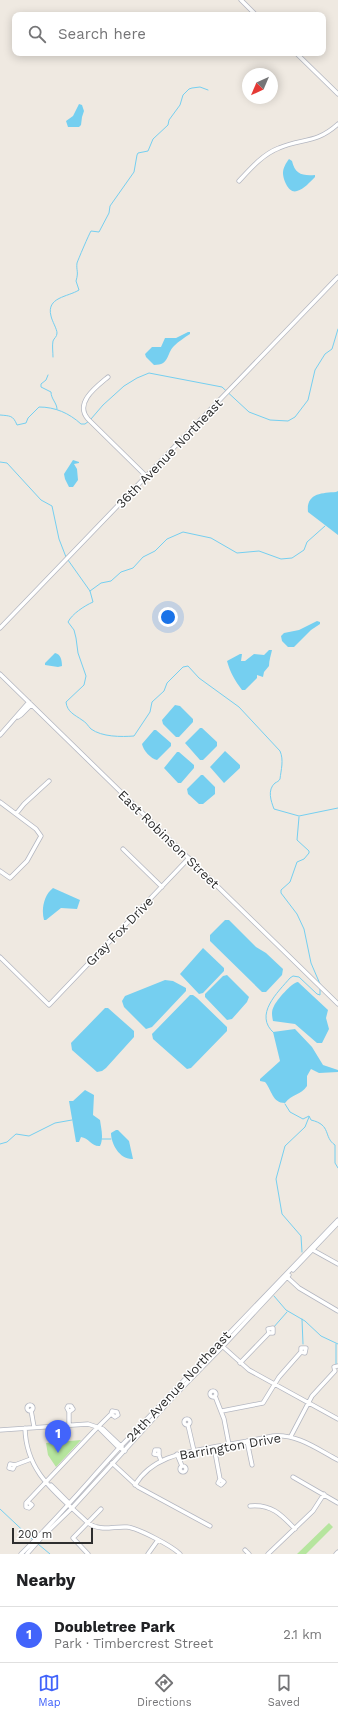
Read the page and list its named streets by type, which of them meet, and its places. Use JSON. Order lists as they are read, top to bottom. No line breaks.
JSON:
{"streets":{"street":["36th Avenue Northeast","East Robinson Street","Gray Fox Drive","24th Avenue Northeast","Barrington Drive"]},"crossings":[["East Robinson Street","Gray Fox Drive"]],"scale_bar":"200 m","north":"bottom left","page":{"search":"Search here","pins":"1","scale":"200 m","heading":"Nearby","list":[{"mark":"1","name":"Doubletree Park","note":"Park · Timbercrest Street","value":"2.1 km"}],"nav":["Map","Directions","Saved"]}}
